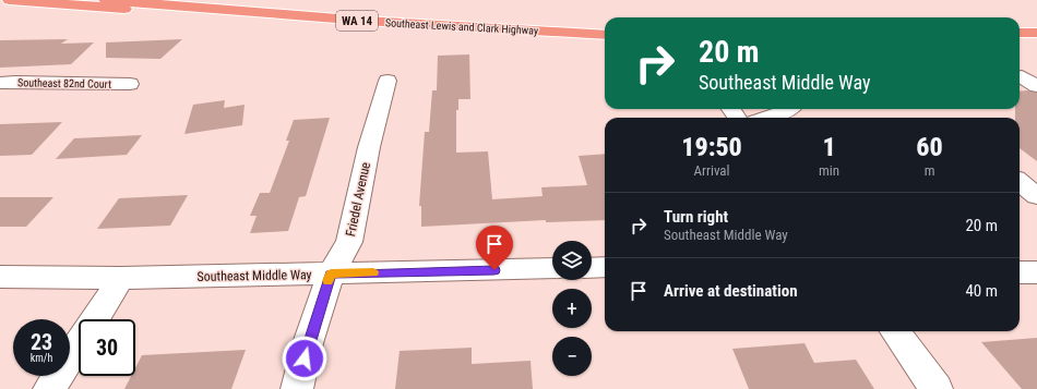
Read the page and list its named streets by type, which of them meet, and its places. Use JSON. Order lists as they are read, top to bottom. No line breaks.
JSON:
{"streets":{"highway":["WA 14","Southeast Lewis and Clark Highway"],"street":["Southeast 82nd Court","Friedel Avenue","Southeast Middle Way"]},"crossings":[["Friedel Avenue","Southeast Middle Way"]],"page":{"turn":["20 m","Southeast Middle Way"],"eta":["19:50","Arrival","1","min","60","m"],"list":[{"name":"Turn right","note":"Southeast Middle Way","value":"20 m"},{"name":"Arrive at destination","value":"40 m"}],"map_buttons":["+","−"],"speed":"23 km/h","limit":"30"}}
